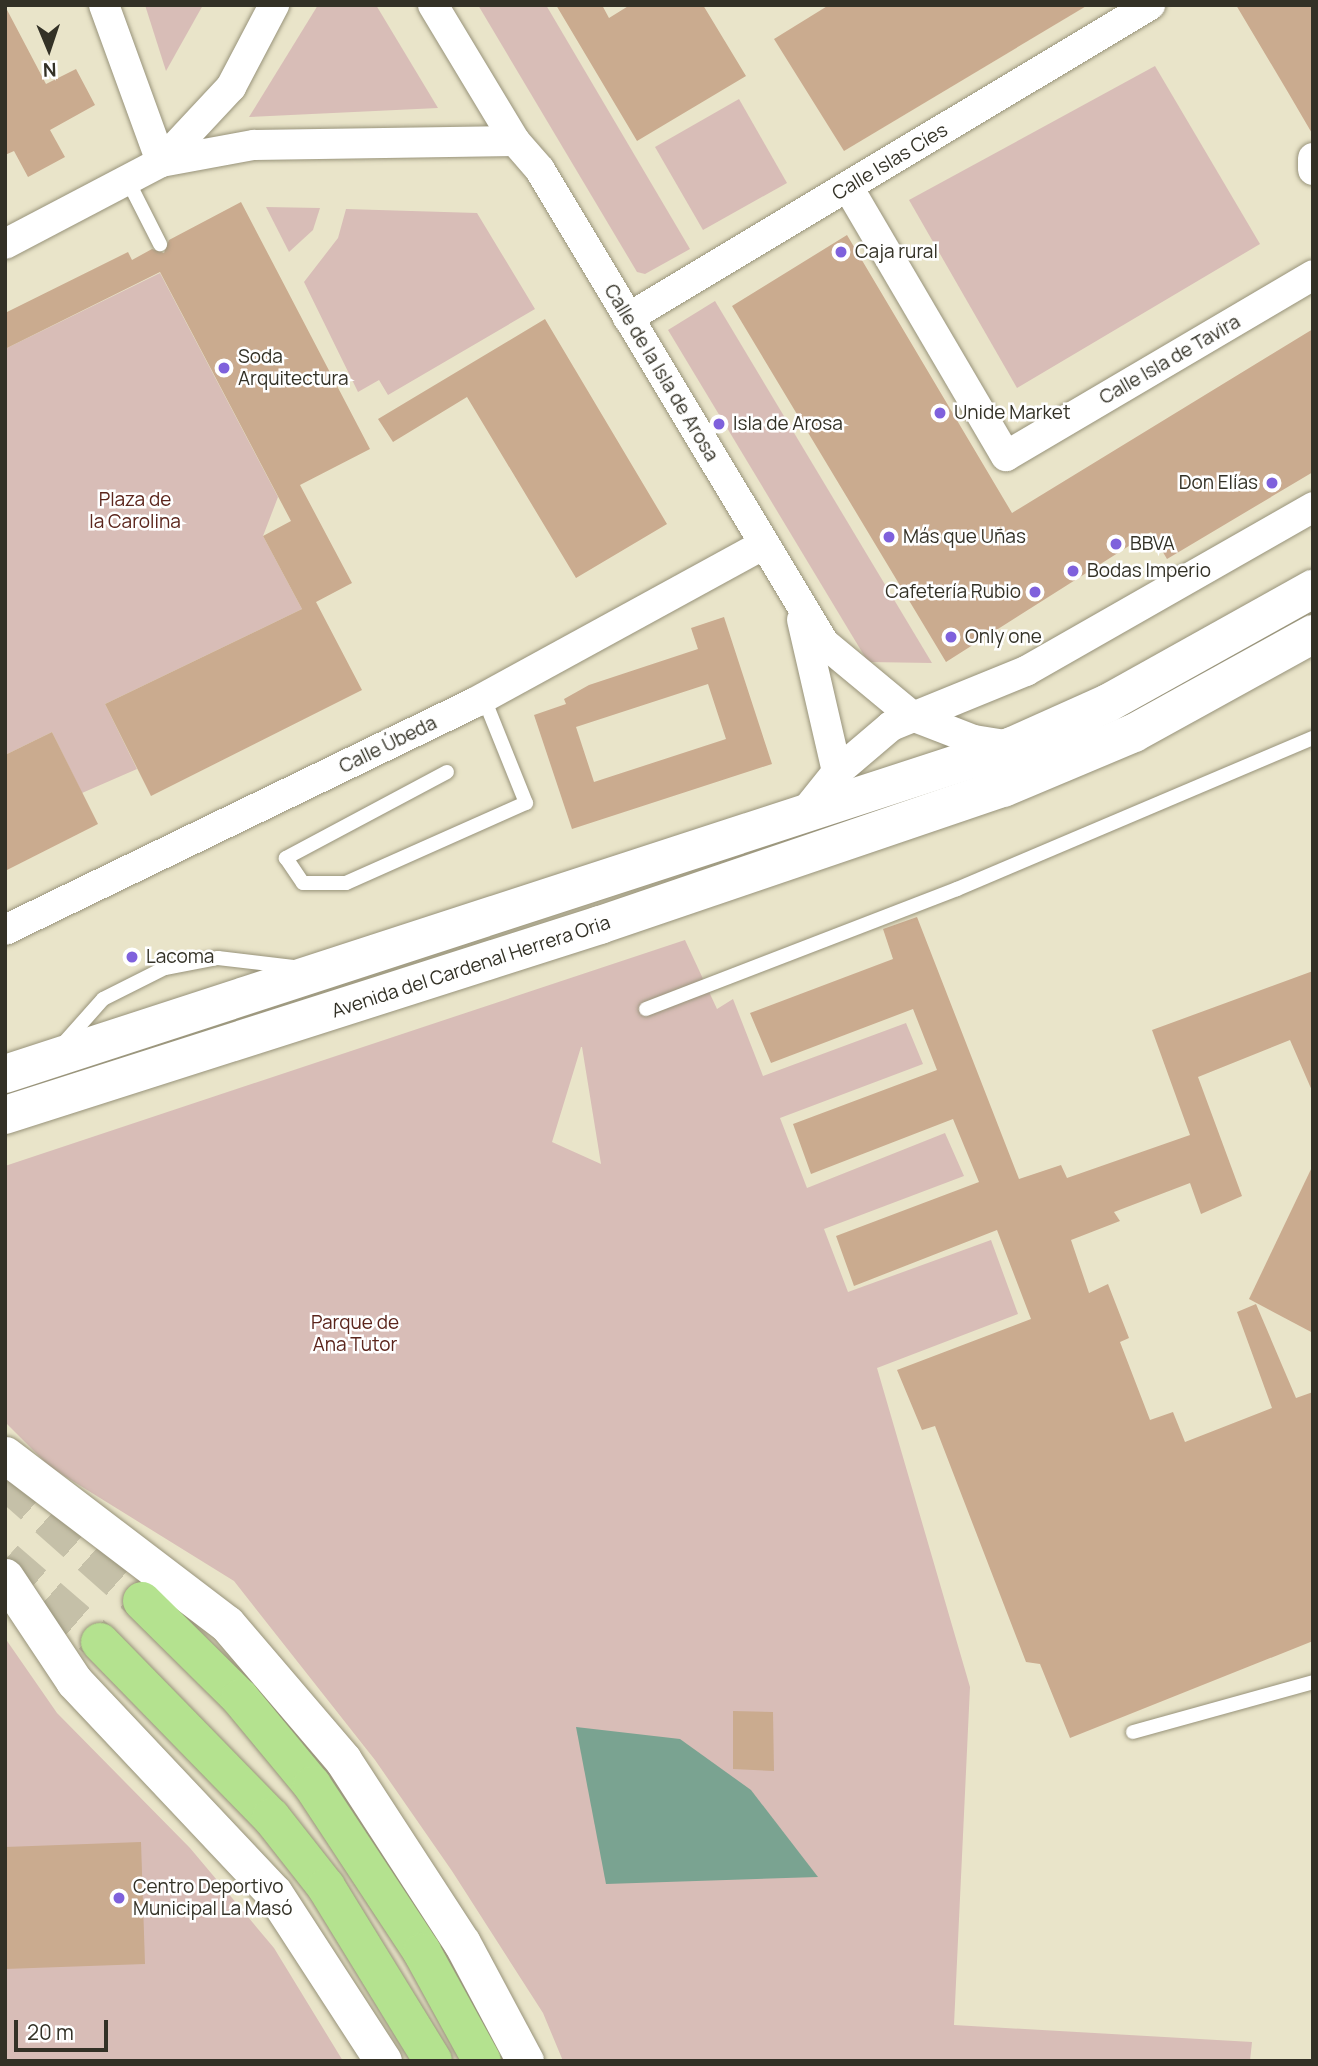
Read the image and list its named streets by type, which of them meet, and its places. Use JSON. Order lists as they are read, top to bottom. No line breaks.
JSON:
{"streets":{"main road":["Avenida del Cardenal Herrera Oria"],"street":["Calle Islas Cíes","Calle Isla de Tavira","Calle de la Isla de Arosa","Calle Úbeda"]},"crossings":[["Calle Islas Cíes","Calle Isla de Tavira"],["Calle Islas Cíes","Calle de la Isla de Arosa"],["Calle de la Isla de Arosa","Calle Úbeda"]],"parks":["Plaza de la Carolina","Parque de Ana Tutor"],"places":["Caja rural","Soda Arquitectura","Unide Market","Isla de Arosa","Don Elías","Más que Uñas","BBVA","Bodas Imperio","Cafetería Rubio","Only one","Lacoma","Centro Deportivo Municipal La Masó"],"scale_bar":"20 m","north":"bottom"}
